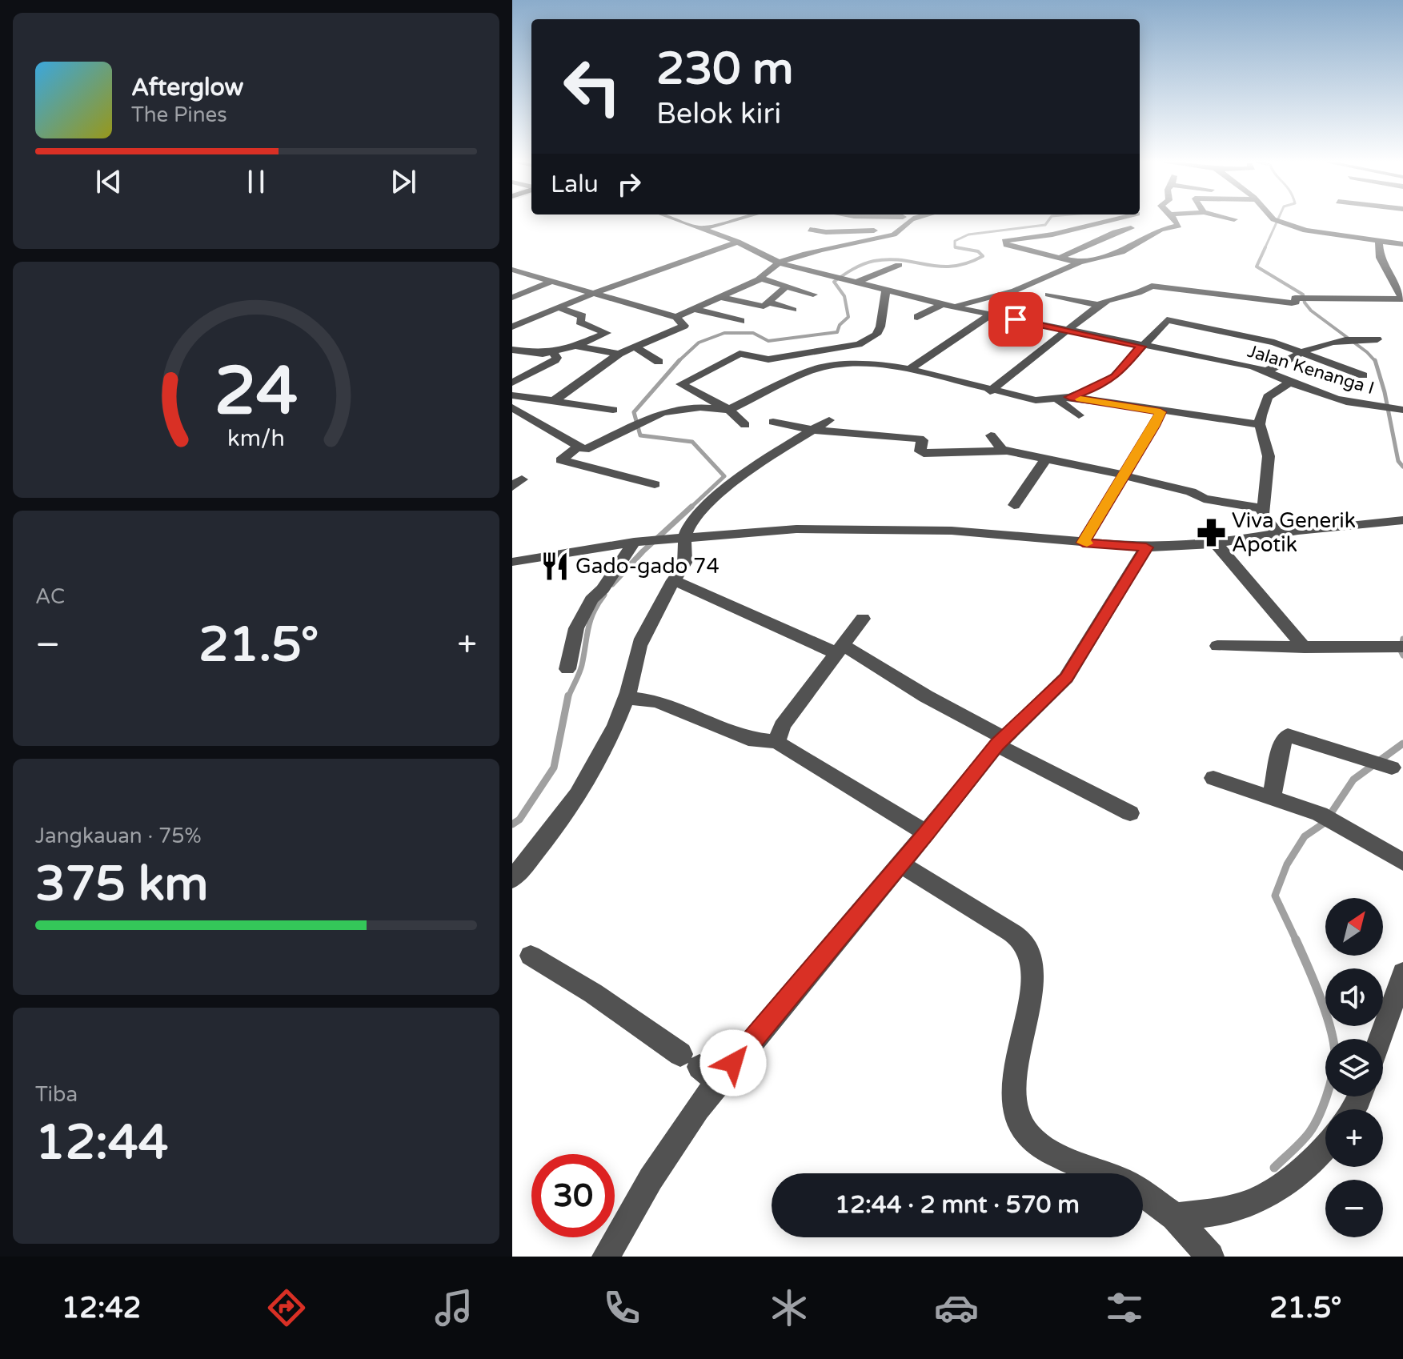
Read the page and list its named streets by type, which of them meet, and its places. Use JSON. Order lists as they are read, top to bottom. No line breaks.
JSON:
{"streets":{"street":["Jalan Kenanga I"]},"places":{"pharmacy":["Viva Generik Apotik"],"restaurant":["Gado-gado 74"]},"north":"top right","page":{"turn":["230 m","Belok kiri"],"song":["Afterglow","The Pines"],"then":"Lalu","tile":["AC",["Jangkauan · 75%","375 km"],["Tiba","12:44"]],"heat":["−","21.5°","+"],"map_buttons":["+","−"],"limit":"30","trip":"12:44 · 2 mnt · 570 m","tabs":["12:42","21.5°"],"gauge":["24","km/h"]}}
